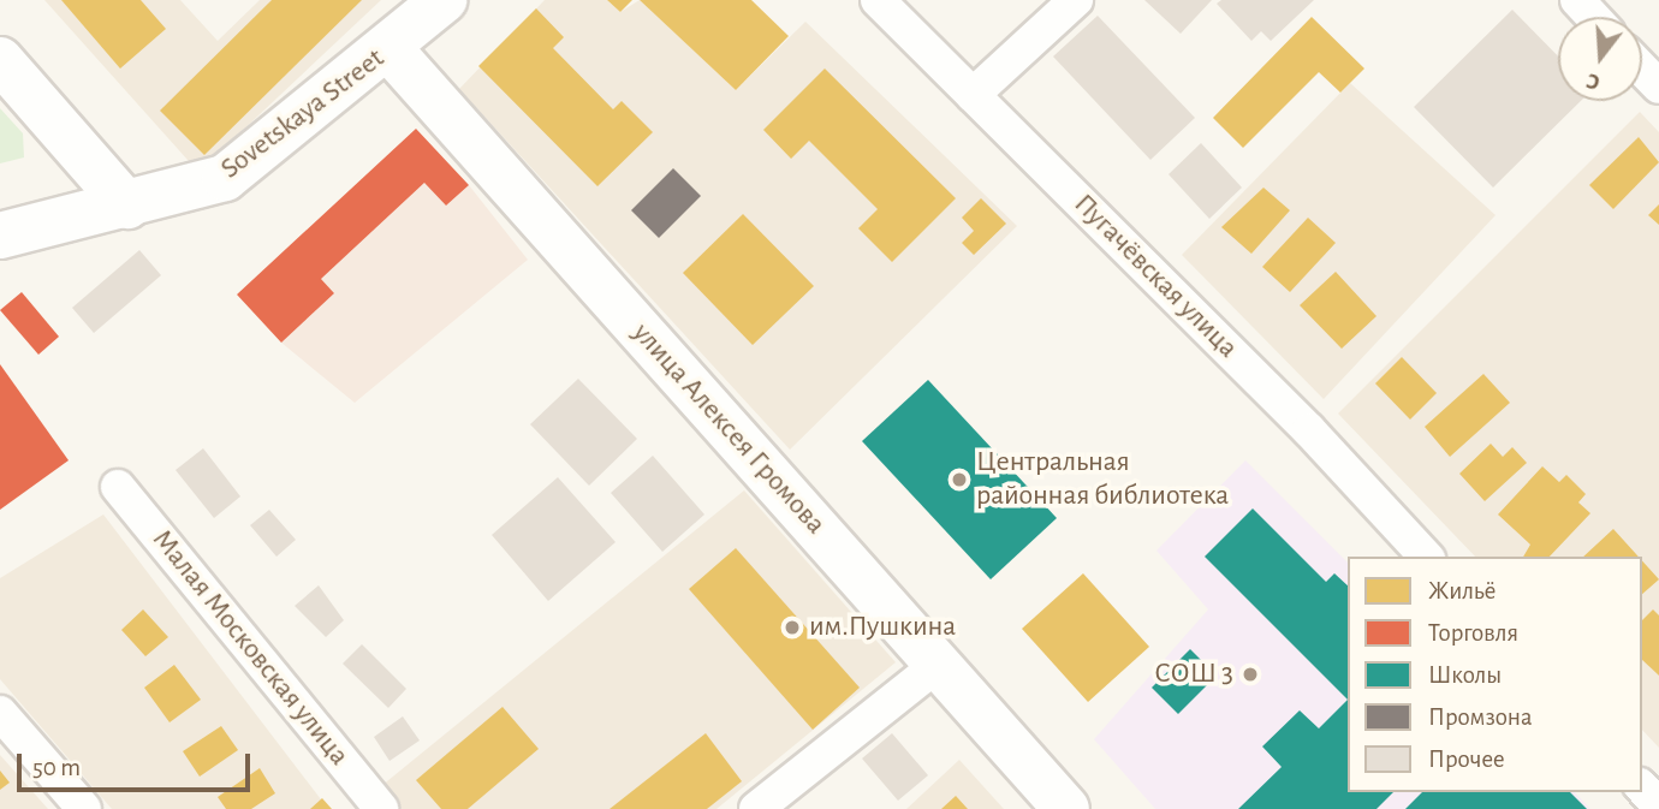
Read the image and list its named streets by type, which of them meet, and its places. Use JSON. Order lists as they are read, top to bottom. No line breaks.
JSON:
{"streets":{"street":["Sovetskaya Street","Пугачёвская улица","улица Алексея Громова","Малая Московская улица"]},"crossings":[["Sovetskaya Street","улица Алексея Громова"]],"places":["Центральная районная библиотека","им.Пушкина","СОШ 3"],"legend":["Жильё","Торговля","Школы","Промзона","Прочее"],"scale_bar":"50 m","north":"bottom"}
